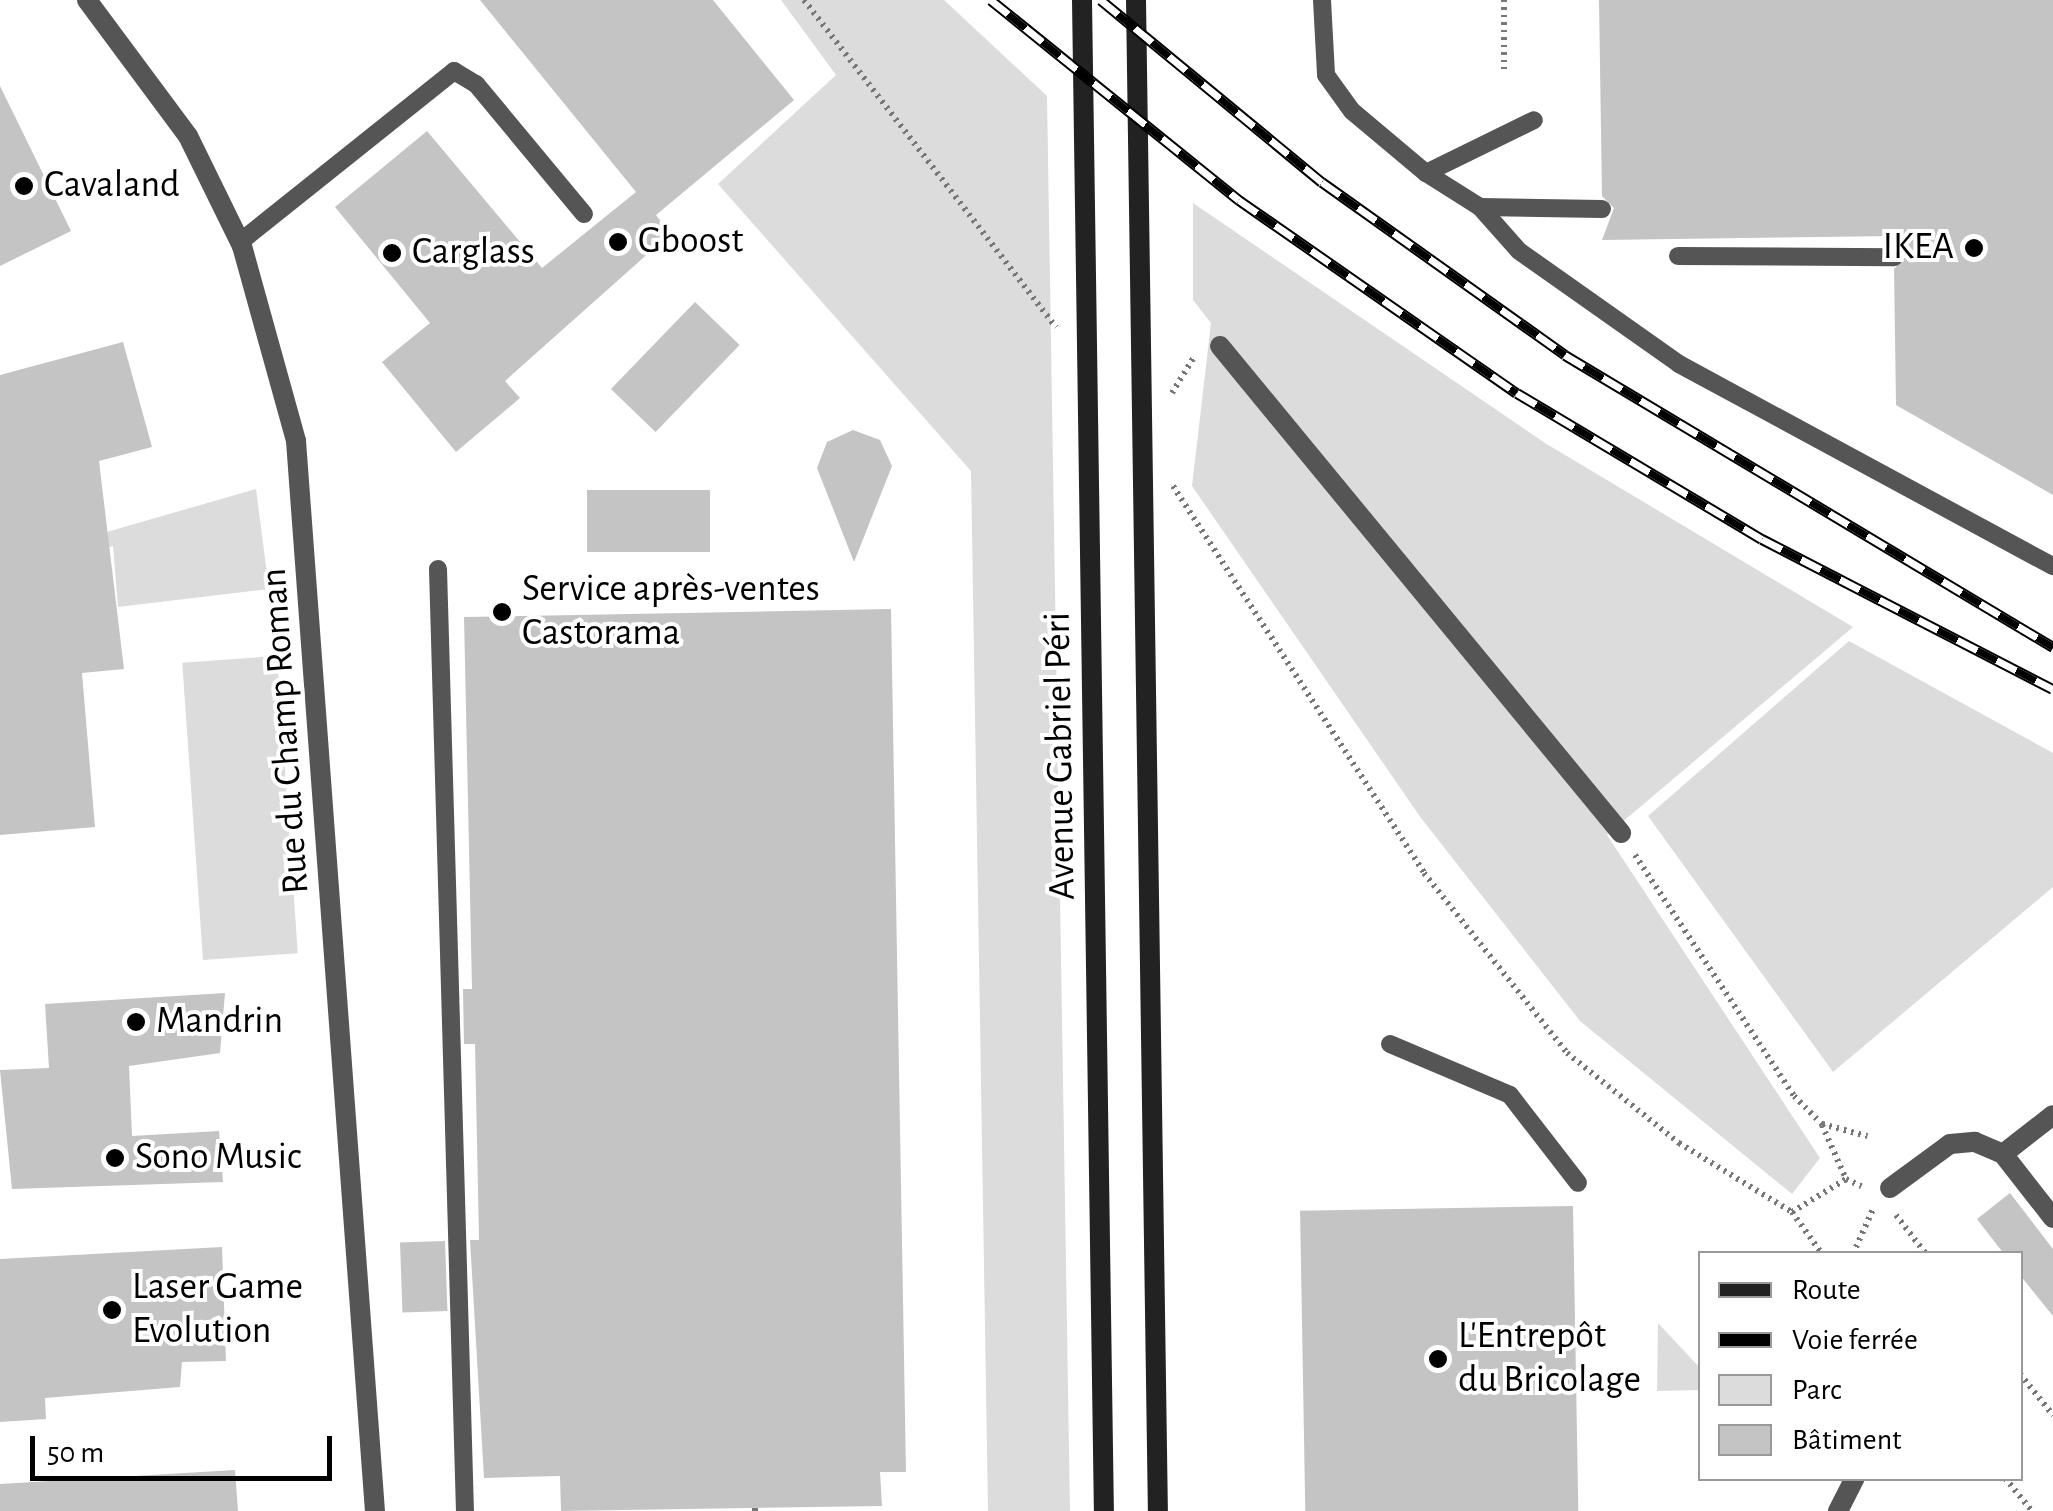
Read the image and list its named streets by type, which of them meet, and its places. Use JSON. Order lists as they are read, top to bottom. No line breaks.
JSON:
{"streets":{"main road":["Avenue Gabriel Péri"],"street":["Rue du Champ Roman"]},"places":["Cavaland","Gboost","IKEA","Carglass","Service après-ventes Castorama","Mandrin","Sono Music","Laser Game Evolution","L'Entrepôt du Bricolage"],"legend":["Route","Voie ferrée","Parc","Bâtiment"],"scale_bar":"50 m"}
